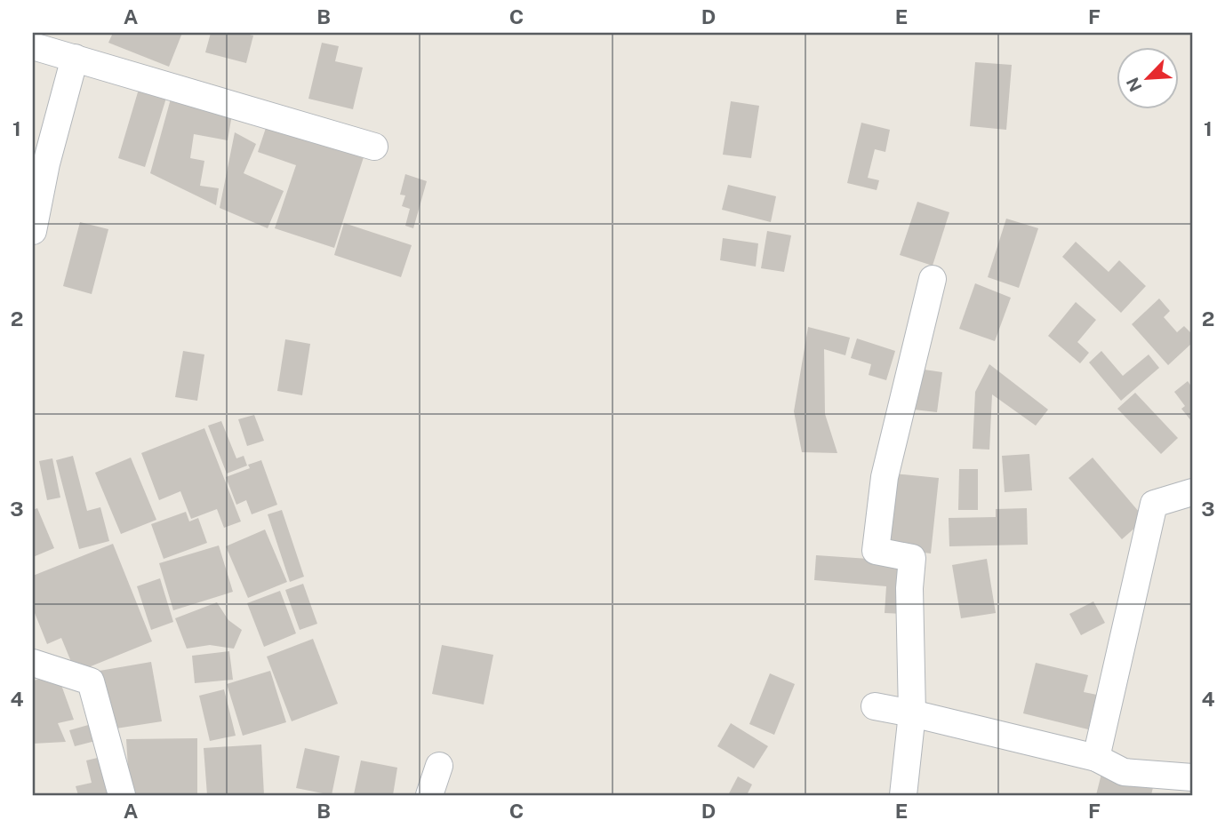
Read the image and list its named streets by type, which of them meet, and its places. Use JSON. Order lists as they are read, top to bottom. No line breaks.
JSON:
{"north":"bottom left","grid":{"columns":["A","B","C","D","E","F"],"rows":["1","2","3","4"]}}
